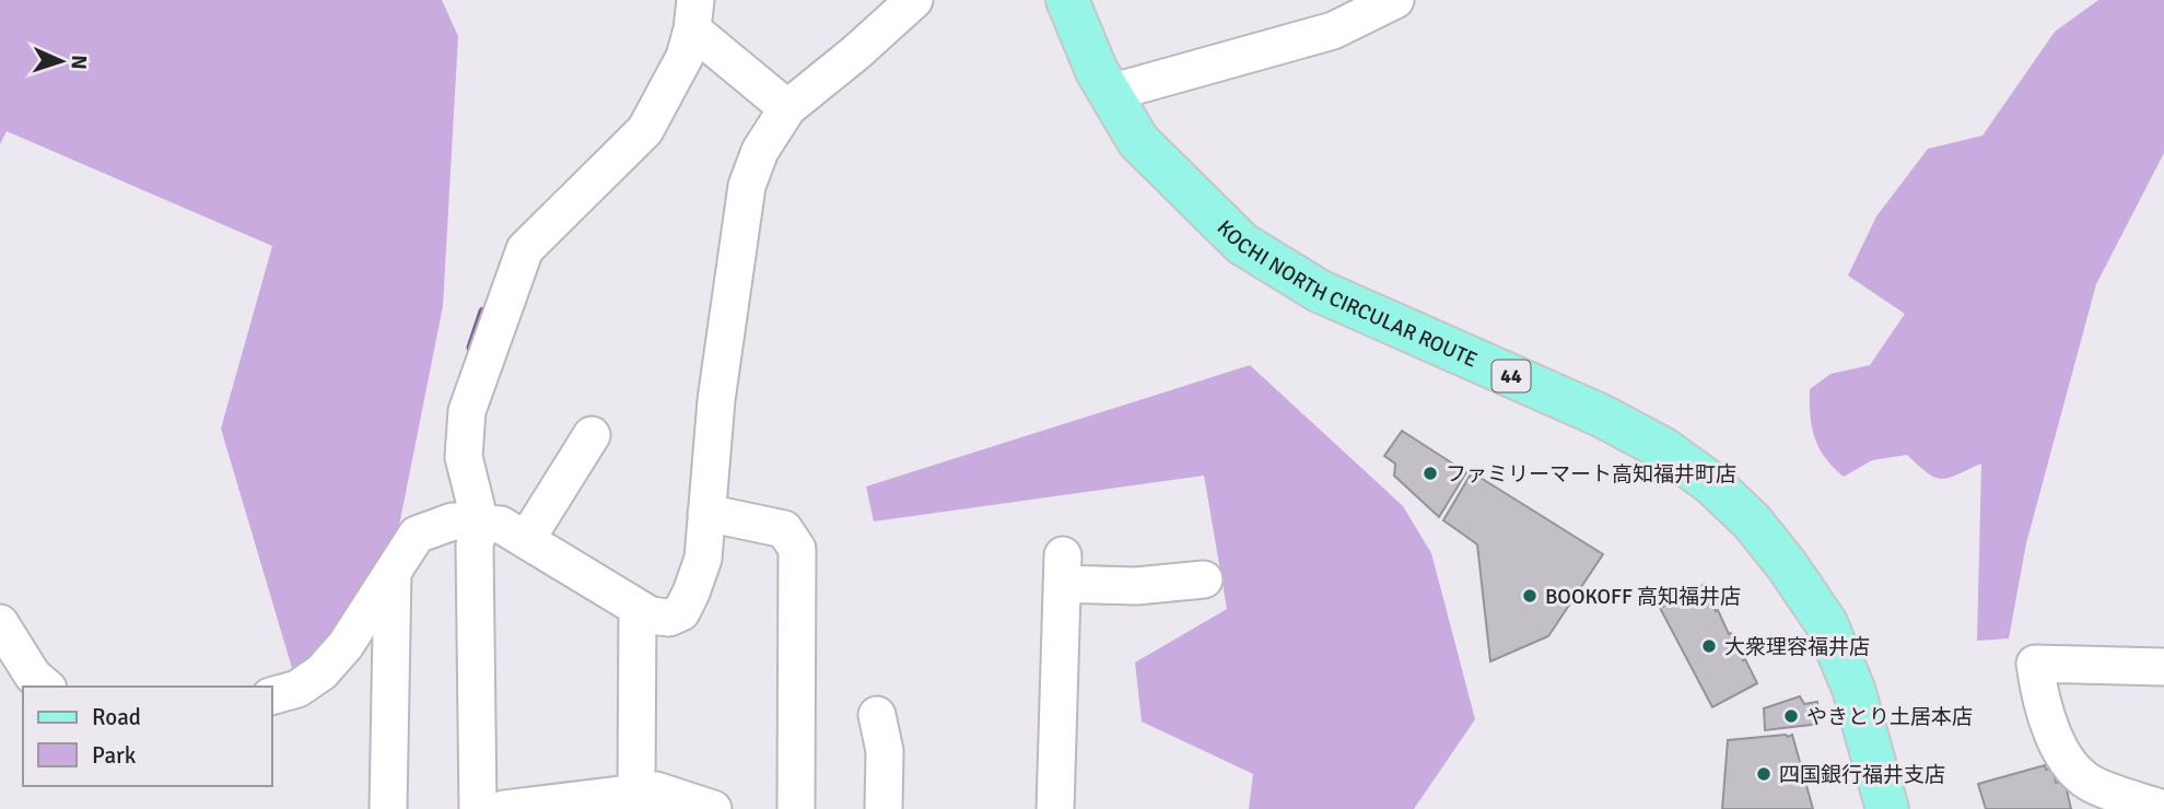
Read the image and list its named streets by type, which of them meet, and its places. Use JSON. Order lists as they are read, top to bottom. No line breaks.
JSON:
{"streets":{"main road":["KOCHI NORTH CIRCULAR ROUTE","44"]},"places":["ファミリーマート高知福井町店","BOOKOFF 高知福井店","大衆理容福井店","やきとり土居本店","四国銀行福井支店"],"legend":["Road","Park"],"north":"right"}
